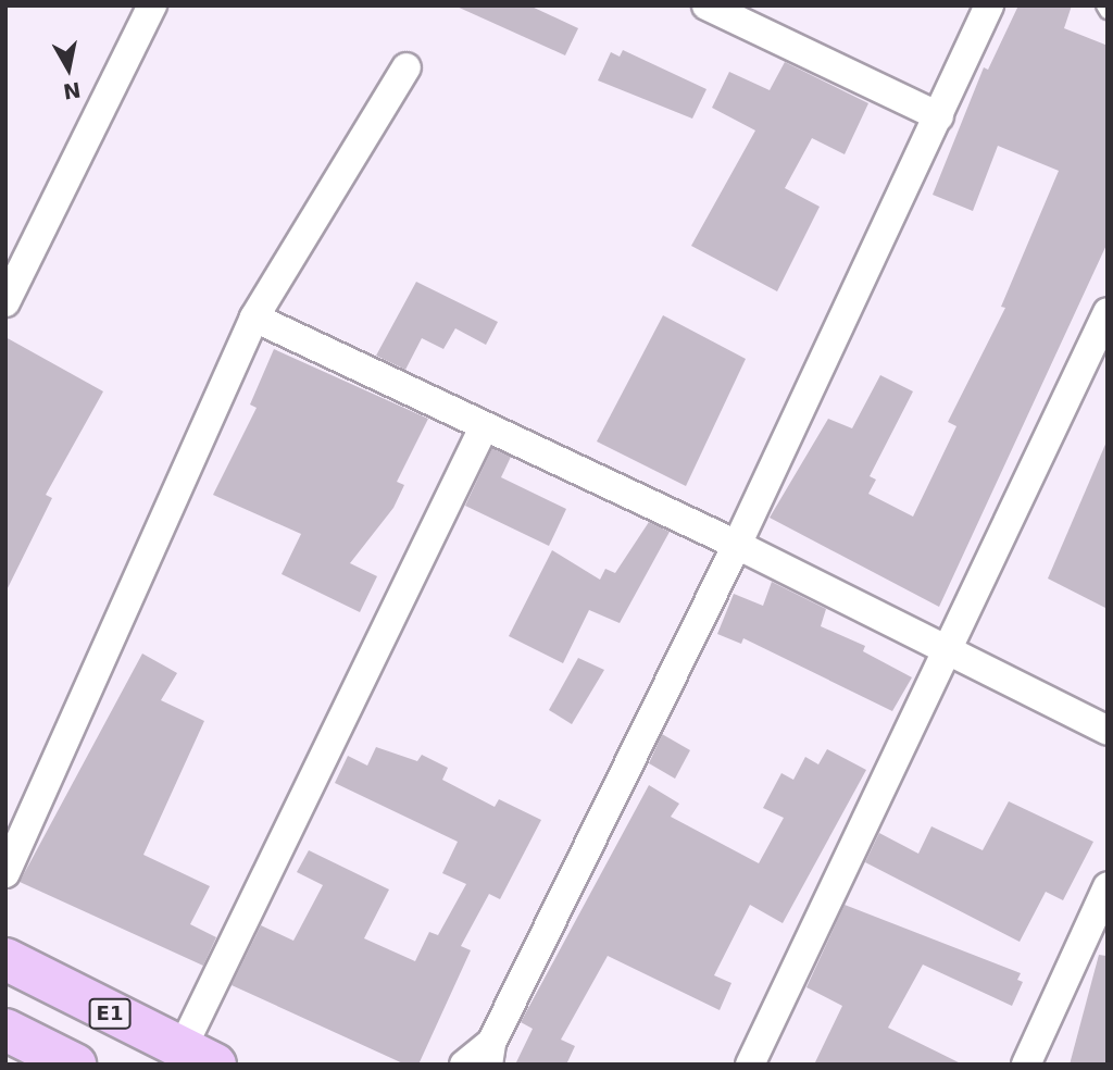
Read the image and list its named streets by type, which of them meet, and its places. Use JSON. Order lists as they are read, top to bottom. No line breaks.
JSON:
{"streets":{"highway":["E1"]},"north":"bottom"}
